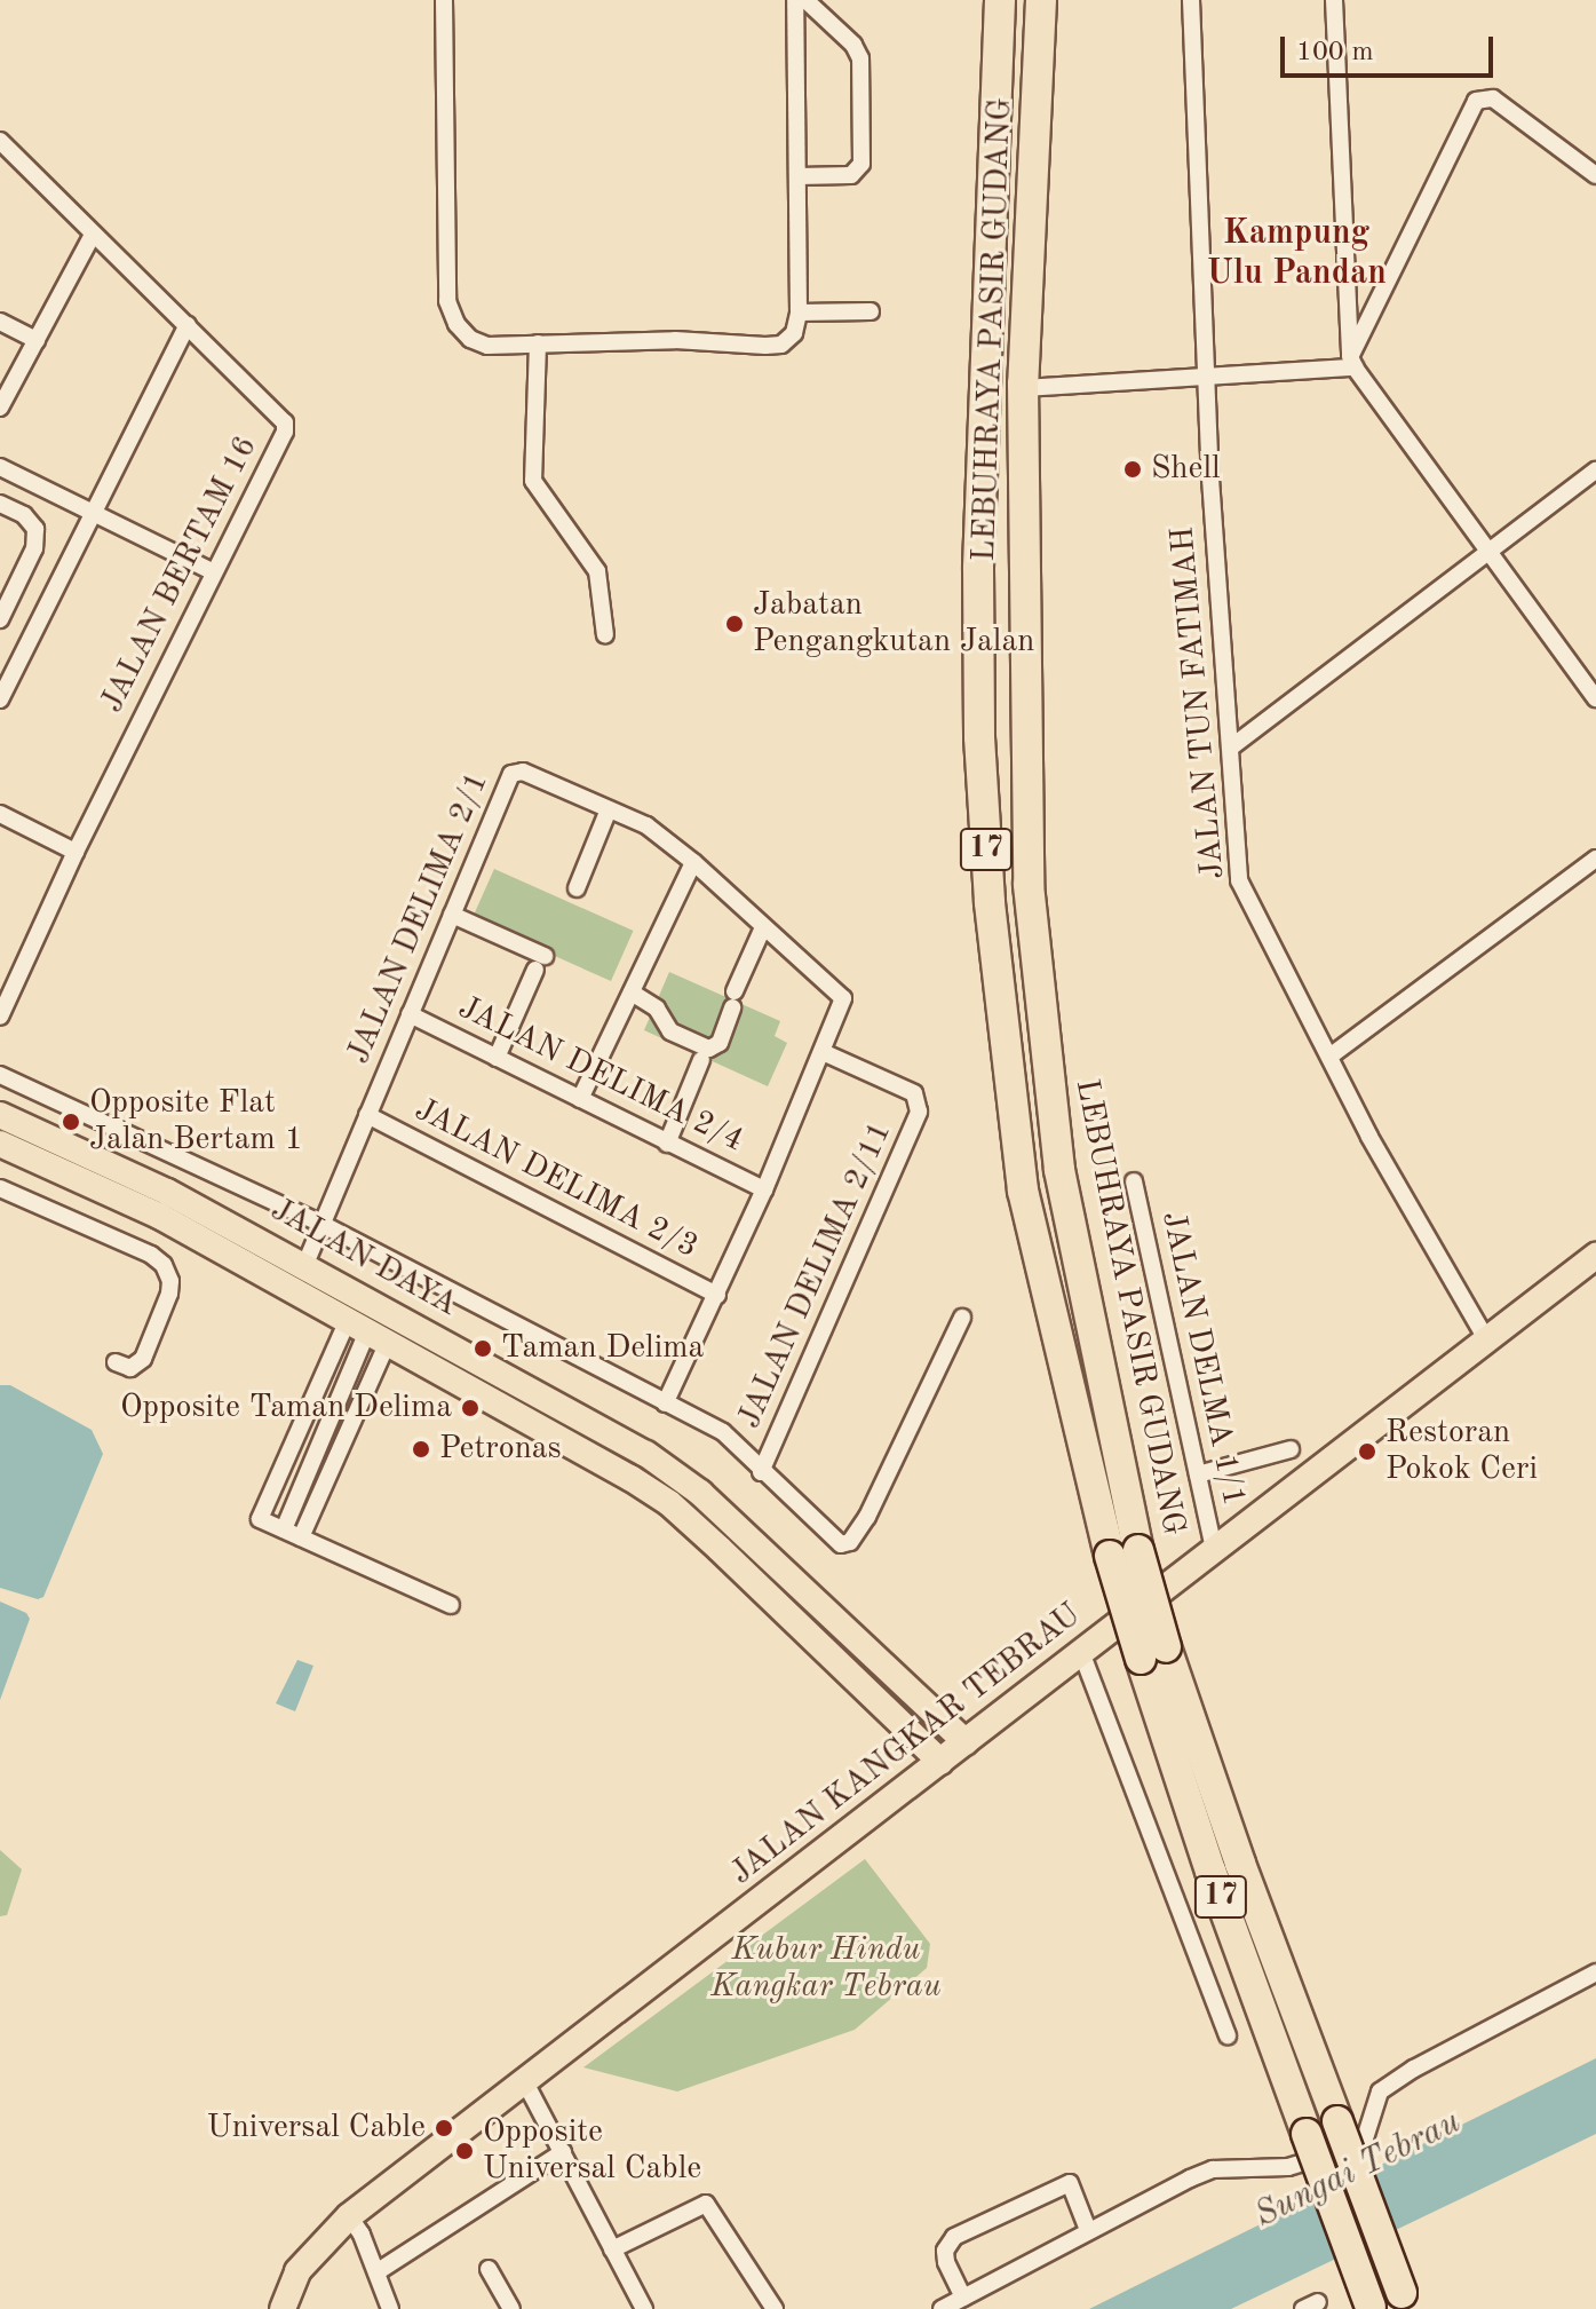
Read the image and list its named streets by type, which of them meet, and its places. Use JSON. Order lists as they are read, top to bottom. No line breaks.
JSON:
{"streets":{"highway":["LEBUHRAYA PASIR GUDANG","17"],"main road":["JALAN DAYA","JALAN KANGKAR TEBRAU"],"street":["JALAN BERTAM 16","JALAN TUN FATIMAH","JALAN DELIMA 2/1","JALAN DELIMA 2/4","JALAN DELIMA 2/3","JALAN DELIMA 2/11","JALAN DELMA 1/1"]},"crossings":[["JALAN TUN FATIMAH","JALAN KANGKAR TEBRAU"],["JALAN DELIMA 2/1","JALAN DELIMA 2/4"],["JALAN DELIMA 2/1","JALAN DELIMA 2/3"],["JALAN DELIMA 2/1","JALAN DAYA"],["JALAN DELIMA 2/1","JALAN DELIMA 2/11"],["JALAN DAYA","JALAN KANGKAR TEBRAU"],["JALAN DELMA 1/1","JALAN KANGKAR TEBRAU"]],"districts":["Kampung Ulu Pandan"],"water":["Sungai Tebrau"],"parks":["Kubur Hindu Kangkar Tebrau"],"places":["Shell","Jabatan Pengangkutan Jalan","Opposite Flat Jalan Bertam 1","Taman Delima","Opposite Taman Delima","Petronas","Restoran Pokok Ceri","Universal Cable","Opposite Universal Cable"],"scale_bar":"100 m"}
